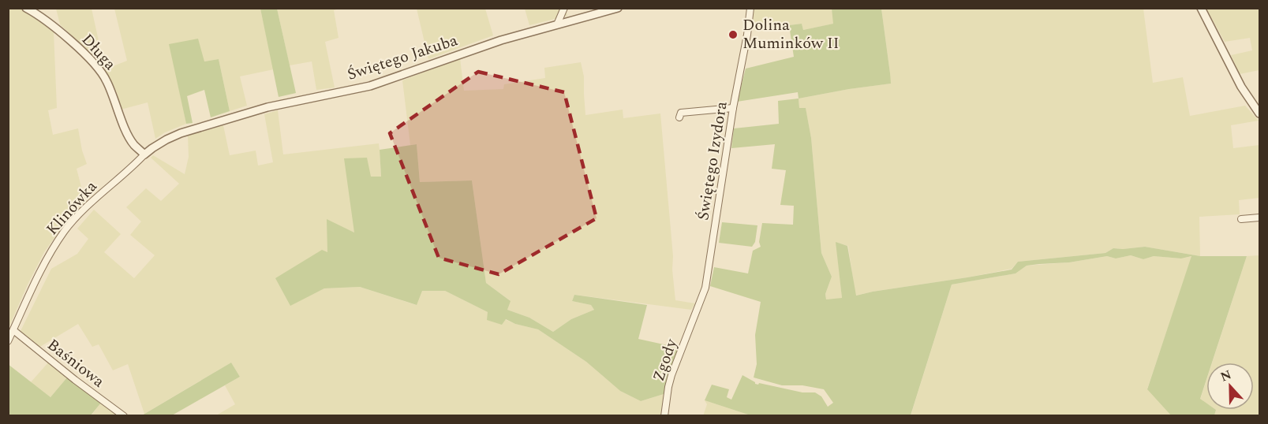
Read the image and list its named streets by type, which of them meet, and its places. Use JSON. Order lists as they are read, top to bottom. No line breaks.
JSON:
{"streets":{"street":["Długa","Świętego Jakuba","Świętego Izydora","Klinówka","Zgody","Baśniowa"]},"crossings":[["Długa","Świętego Jakuba"],["Długa","Klinówka"],["Świętego Jakuba","Klinówka"],["Świętego Izydora","Zgody"],["Klinówka","Baśniowa"]],"places":["Dolina Muminków II"],"north":"top"}
